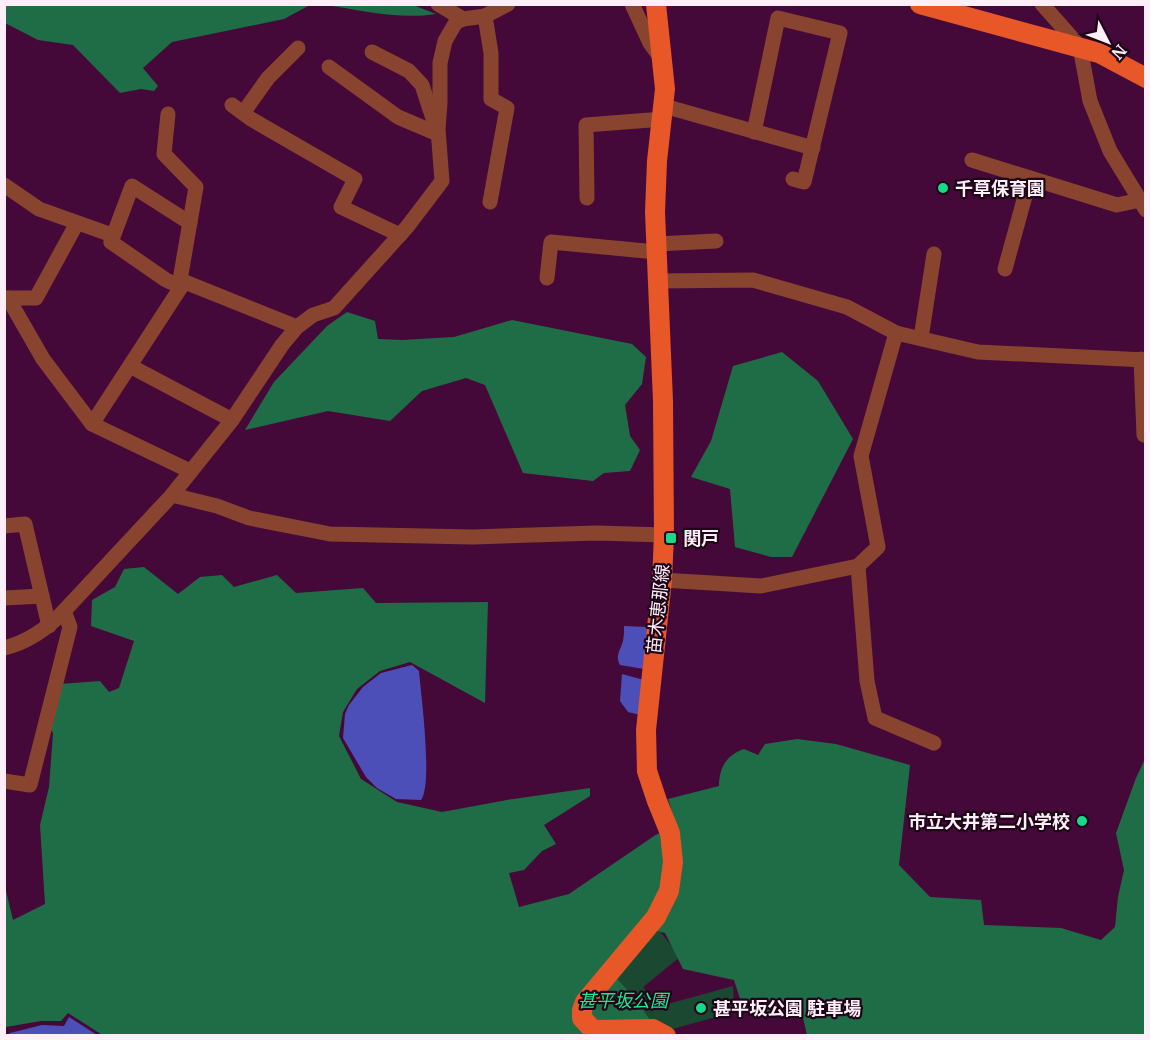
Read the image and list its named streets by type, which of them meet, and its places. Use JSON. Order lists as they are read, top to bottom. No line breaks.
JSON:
{"streets":{"main road":["苗木恵那線"]},"parks":["甚平坂公園"],"places":{"other":["千草保育園","市立大井第二小学校","甚平坂公園 駐車場"],"transit":["関戸"]},"north":"bottom right"}
